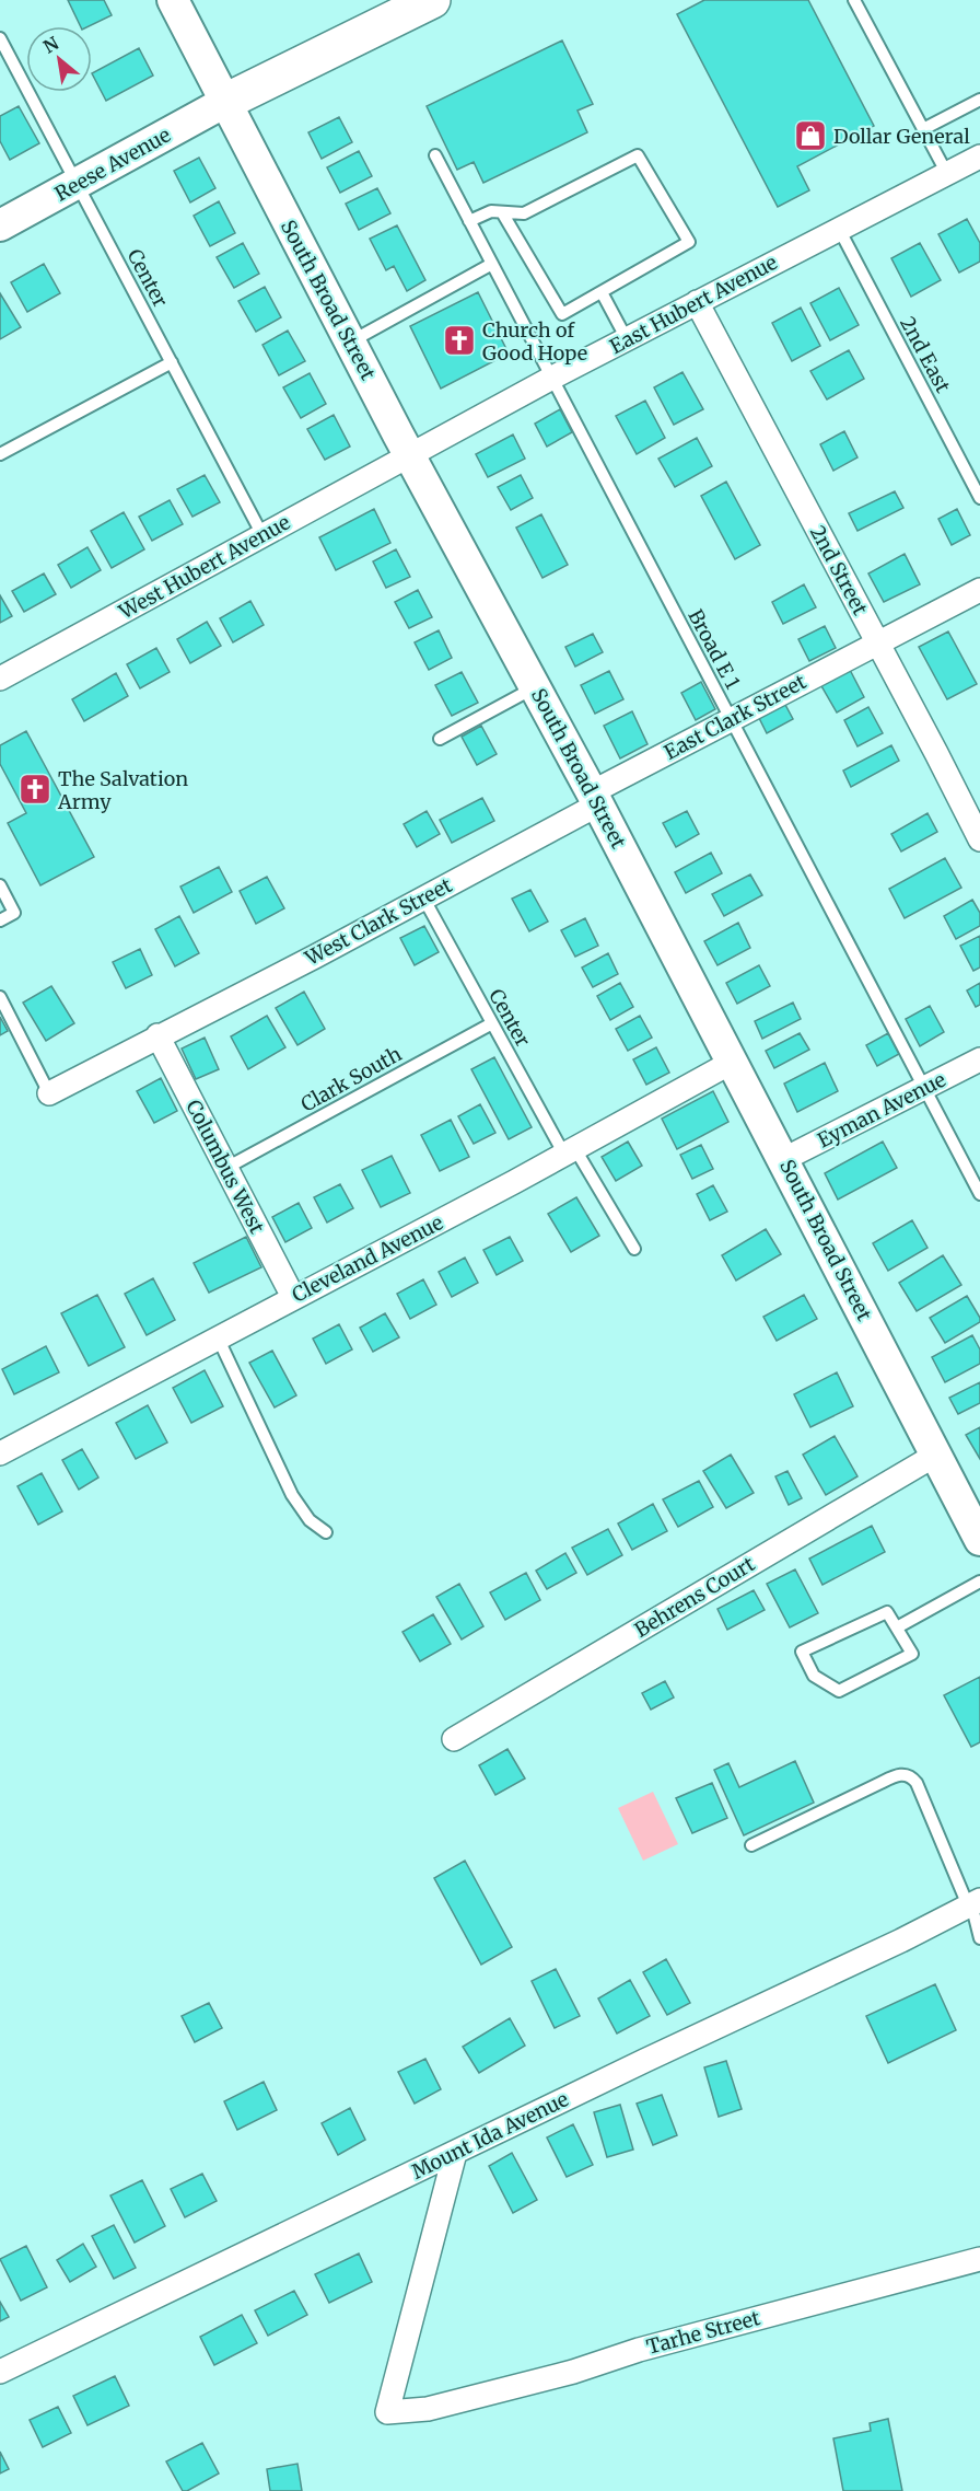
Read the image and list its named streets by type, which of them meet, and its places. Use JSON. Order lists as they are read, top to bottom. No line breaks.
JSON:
{"streets":{"street":["Reese Avenue","South Broad Street","East Hubert Avenue","West Hubert Avenue","2nd Street","East Clark Street","West Clark Street","Eyman Avenue","Columbus West","Cleveland Avenue","Behrens Court","Mount Ida Avenue","Tarhe Street"],"lane":["Center","2nd East","Broad E 1","Clark South"]},"crossings":[["Reese Avenue","Center"],["Reese Avenue","South Broad Street"],["Center","West Hubert Avenue"],["Center","West Clark Street"],["Center","Clark South"],["Center","Cleveland Avenue"],["South Broad Street","East Hubert Avenue"],["South Broad Street","West Hubert Avenue"],["South Broad Street","East Clark Street"],["South Broad Street","West Clark Street"],["South Broad Street","Eyman Avenue"],["South Broad Street","Cleveland Avenue"],["South Broad Street","Behrens Court"],["East Hubert Avenue","2nd East"],["East Hubert Avenue","West Hubert Avenue"],["East Hubert Avenue","2nd Street"],["East Hubert Avenue","Broad E 1"],["2nd Street","East Clark Street"],["Broad E 1","East Clark Street"],["Broad E 1","Eyman Avenue"],["East Clark Street","West Clark Street"],["West Clark Street","Columbus West"],["Clark South","Columbus West"],["Columbus West","Cleveland Avenue"],["Mount Ida Avenue","Tarhe Street"]],"places":{"shop":["Dollar General"],"church":["Church of Good Hope","The Salvation Army"]},"north":"top left"}
